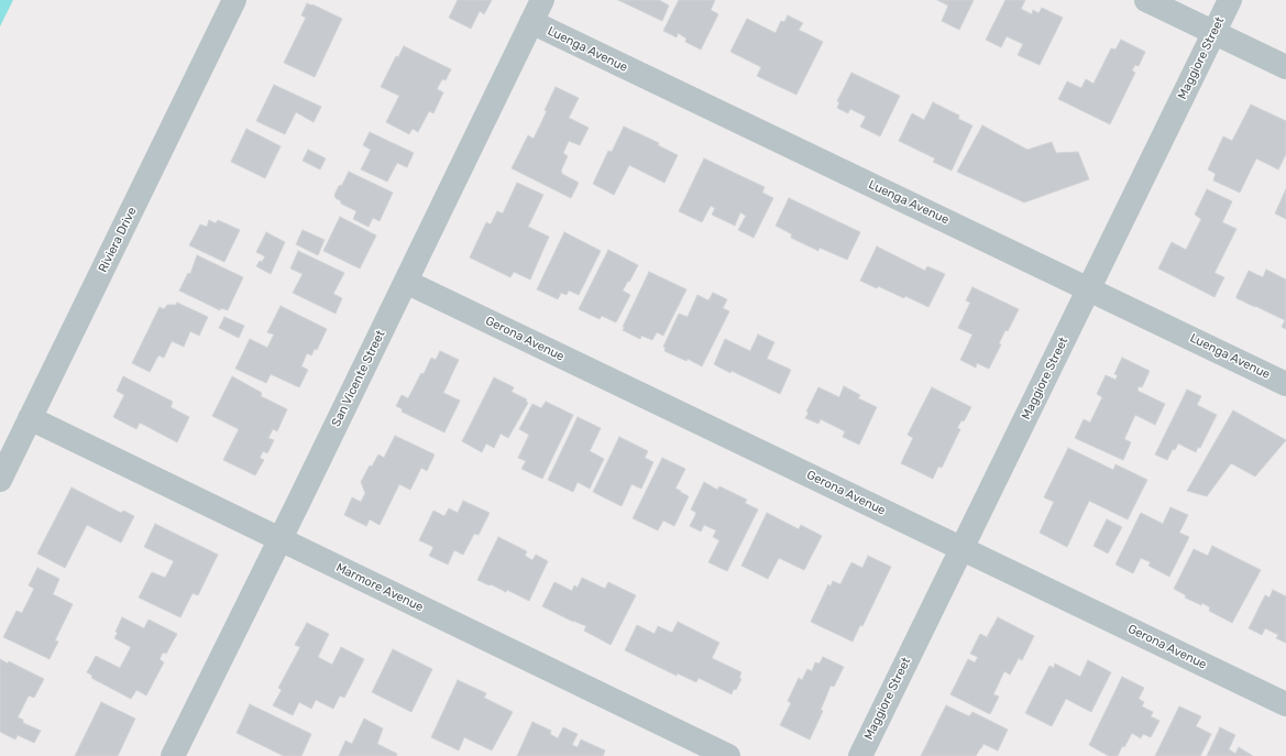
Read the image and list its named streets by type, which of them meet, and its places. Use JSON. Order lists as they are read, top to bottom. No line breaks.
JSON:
{"streets":{"street":["Luenga Avenue","Maggiore Street","Riviera Drive","Gerona Avenue","San Vicente Street","Marmore Avenue"]},"crossings":[["Luenga Avenue","Maggiore Street"],["Luenga Avenue","San Vicente Street"],["Maggiore Street","Gerona Avenue"],["Riviera Drive","Marmore Avenue"],["Gerona Avenue","San Vicente Street"],["San Vicente Street","Marmore Avenue"]]}
